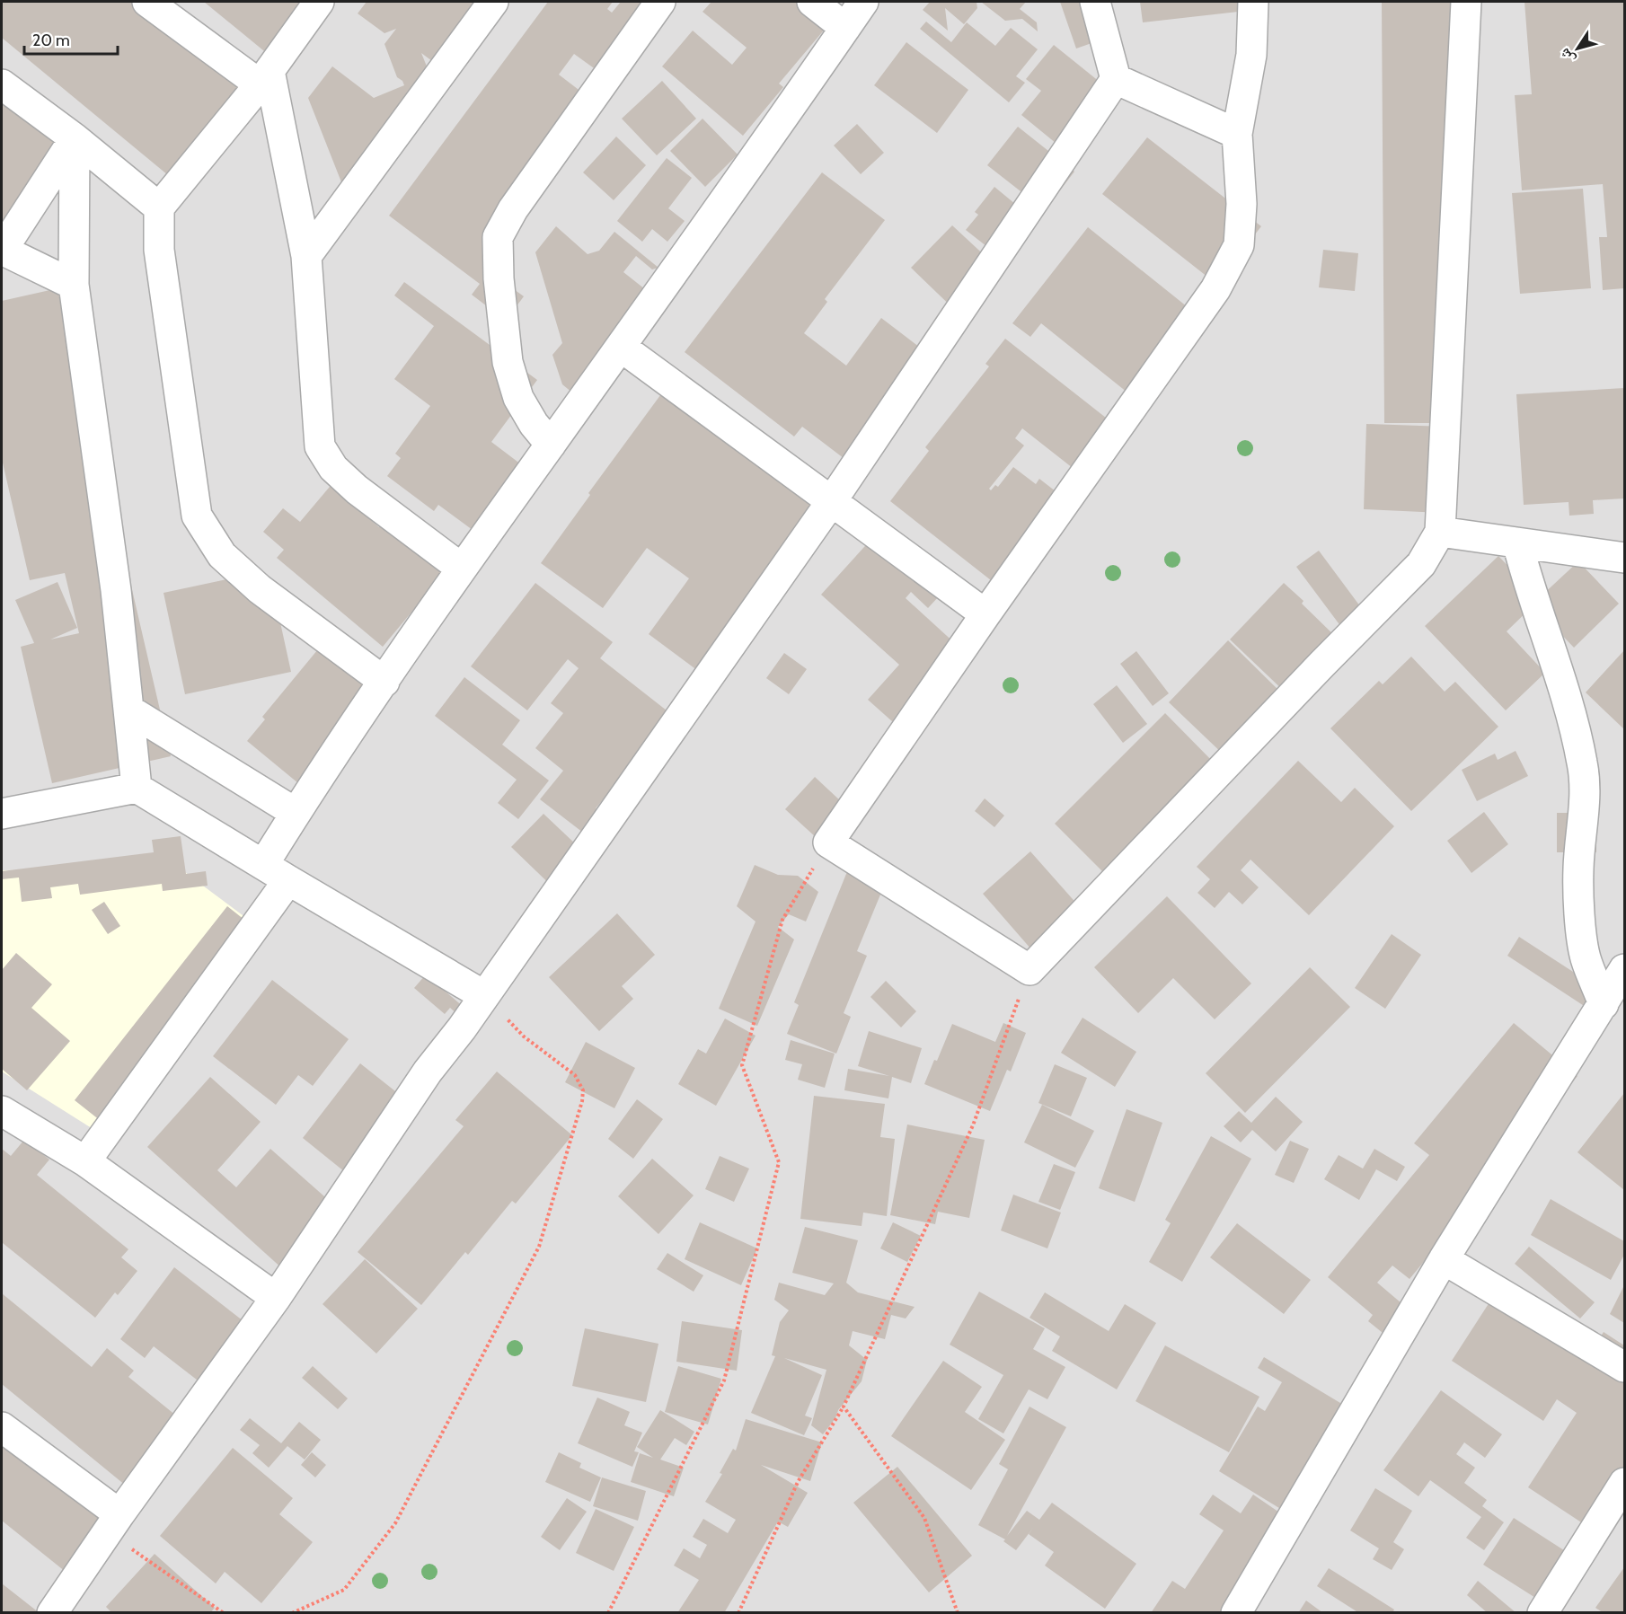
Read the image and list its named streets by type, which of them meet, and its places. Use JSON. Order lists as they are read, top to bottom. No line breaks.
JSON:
{"scale_bar":"20 m","north":"bottom left"}
